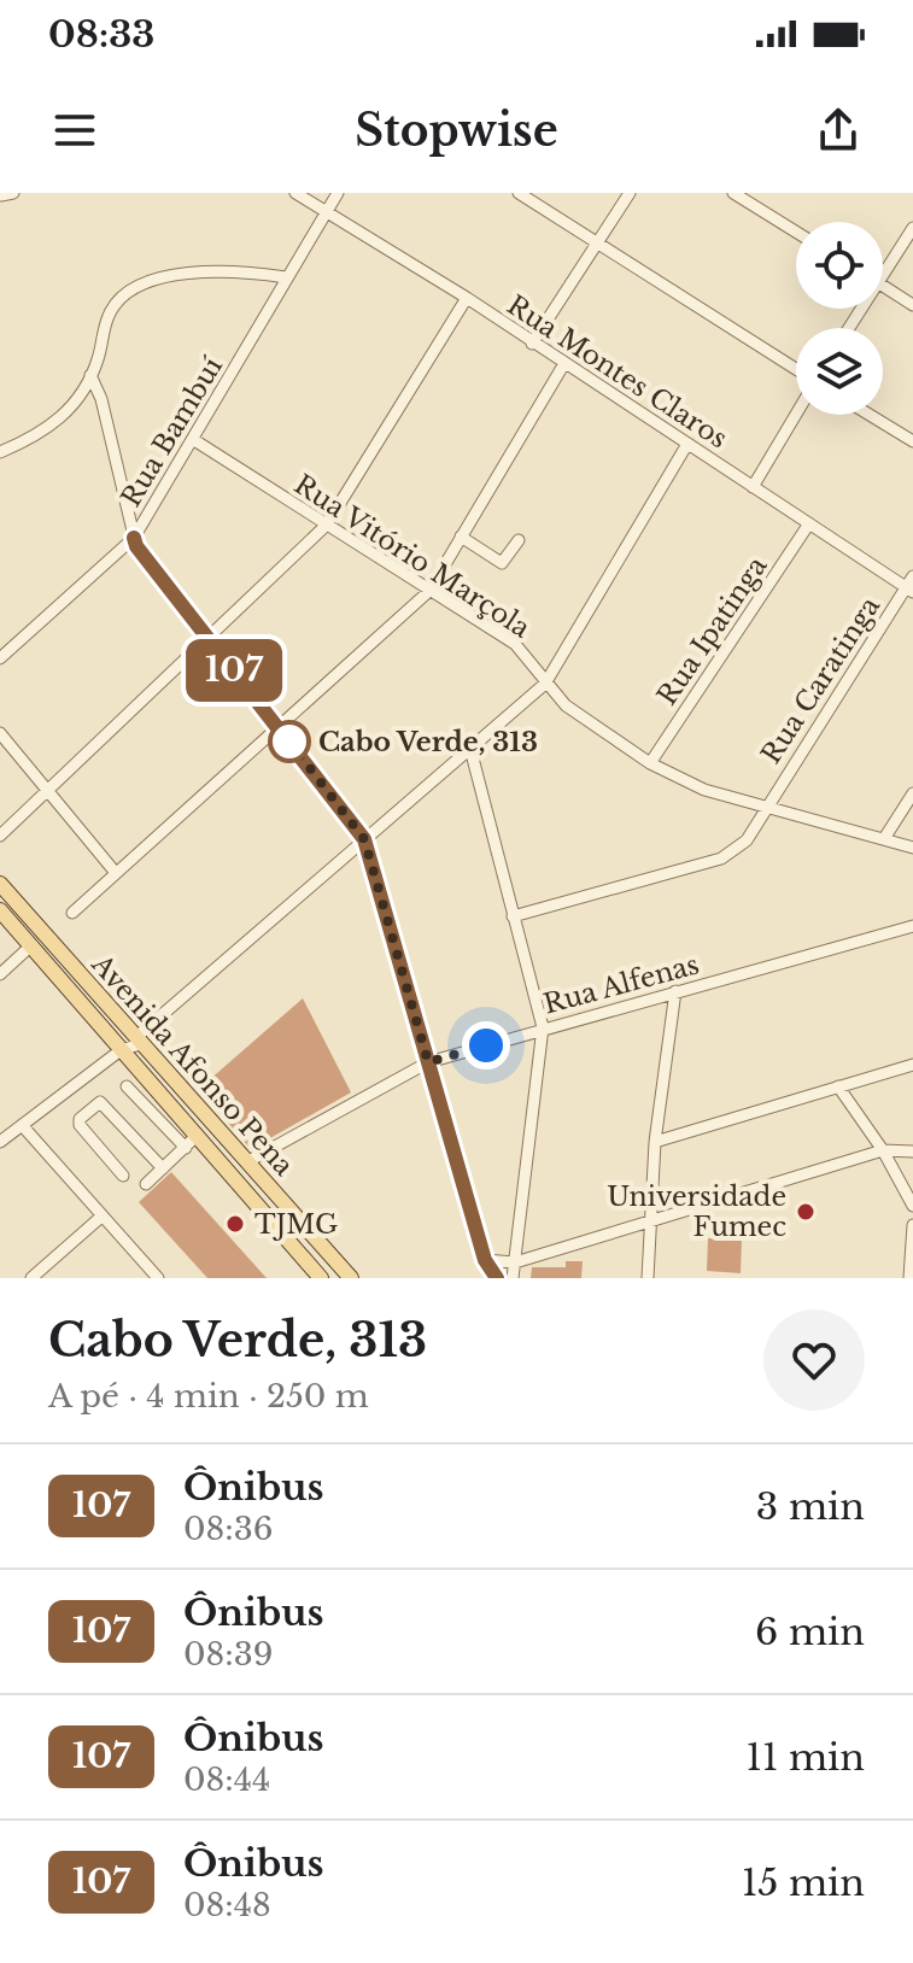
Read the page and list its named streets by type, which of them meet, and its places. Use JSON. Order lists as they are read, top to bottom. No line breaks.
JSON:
{"streets":{"main road":["Avenida Afonso Pena"],"street":["Rua Montes Claros","Rua Bambuí","Rua Vitório Marçola","Rua Ipatinga","Rua Caratinga","Rua Alfenas"]},"crossings":[["Rua Montes Claros","Rua Bambuí"],["Rua Montes Claros","Rua Ipatinga"],["Rua Montes Claros","Rua Caratinga"],["Rua Bambuí","Rua Vitório Marçola"],["Rua Vitório Marçola","Rua Ipatinga"],["Rua Vitório Marçola","Rua Caratinga"],["Rua Alfenas","Avenida Afonso Pena"]],"places":["Cabo Verde, 313","Universidade Fumec","TJMG"],"lines":["bus line 107"],"page":{"status":"08:33","header":"Stopwise","on_map":"107","heading":["Cabo Verde, 313","A pé · 4 min · 250 m"],"list":[{"mark":"107","name":"Ônibus","note":"08:36","value":"3 min"},{"mark":"107","name":"Ônibus","note":"08:39","value":"6 min"},{"mark":"107","name":"Ônibus","note":"08:44","value":"11 min"},{"mark":"107","name":"Ônibus","note":"08:48","value":"15 min"}]}}
